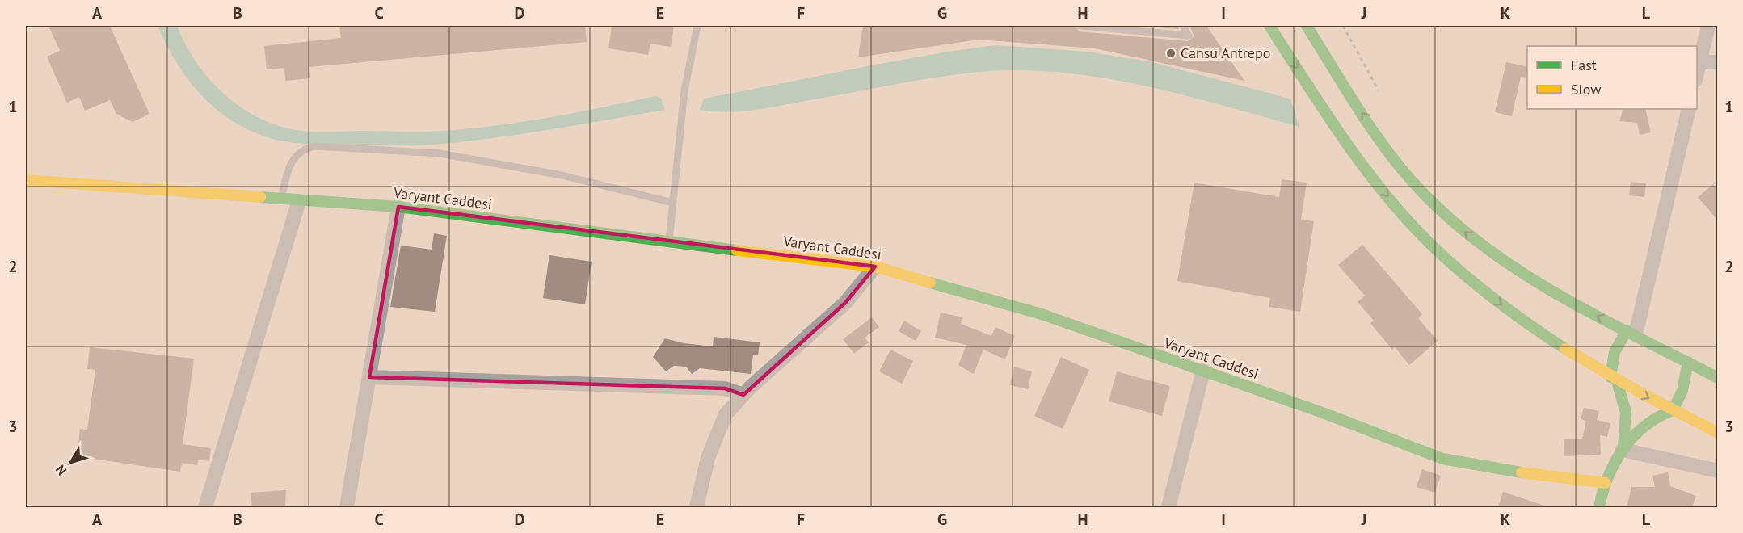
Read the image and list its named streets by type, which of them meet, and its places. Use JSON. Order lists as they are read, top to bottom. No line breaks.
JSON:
{"streets":{"main road":["Varyant Caddesi"]},"places":["Cansu Antrepo"],"legend":["Fast","Slow"],"north":"bottom left","grid":{"columns":["A","B","C","D","E","F","G","H","I","J","K","L"],"rows":["1","2","3"]}}
